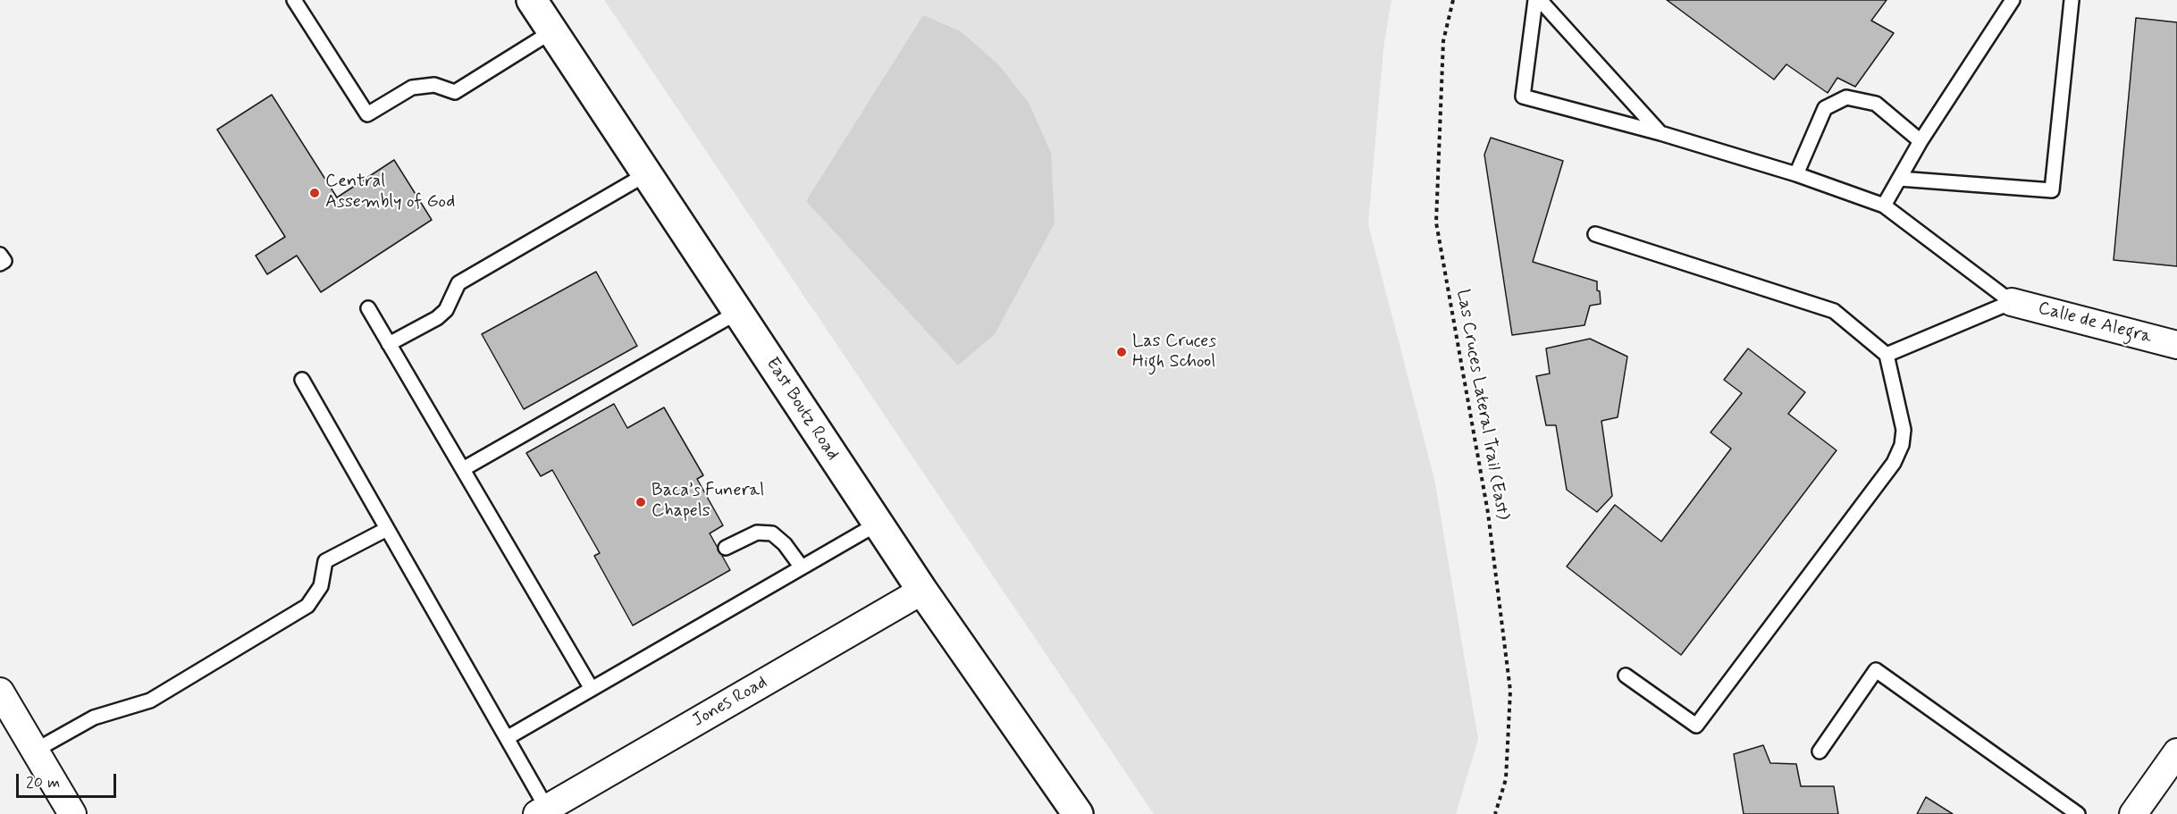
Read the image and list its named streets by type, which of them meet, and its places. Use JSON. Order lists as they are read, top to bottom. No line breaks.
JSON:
{"streets":{"main road":["East Boutz Road"],"street":["Calle de Alegra","Jones Road"],"path":["Las Cruces Lateral Trail (East)"]},"crossings":[["East Boutz Road","Jones Road"]],"places":["Central Assembly of God","Las Cruces High School","Baca’s Funeral Chapels"],"scale_bar":"20 m"}
